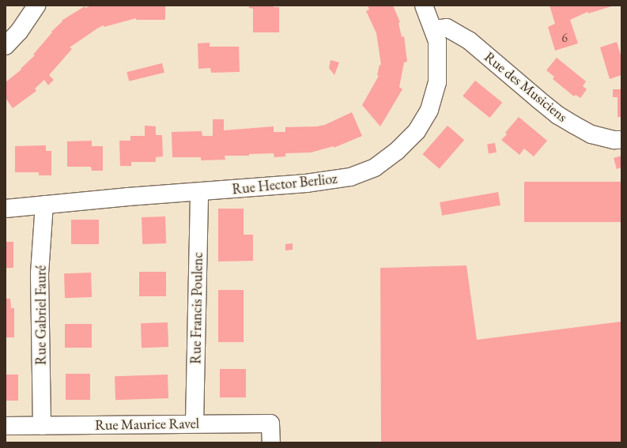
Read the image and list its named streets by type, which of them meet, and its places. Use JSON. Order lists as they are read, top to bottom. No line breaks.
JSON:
{"streets":{"street":["Rue des Musiciens","Rue Hector Berlioz","Rue Francis Poulenc","Rue Gabriel Fauré","Rue Maurice Ravel"]},"crossings":[["Rue des Musiciens","Rue Hector Berlioz"],["Rue Hector Berlioz","Rue Francis Poulenc"],["Rue Hector Berlioz","Rue Gabriel Fauré"],["Rue Francis Poulenc","Rue Maurice Ravel"],["Rue Gabriel Fauré","Rue Maurice Ravel"]],"house_numbers":["6"]}
